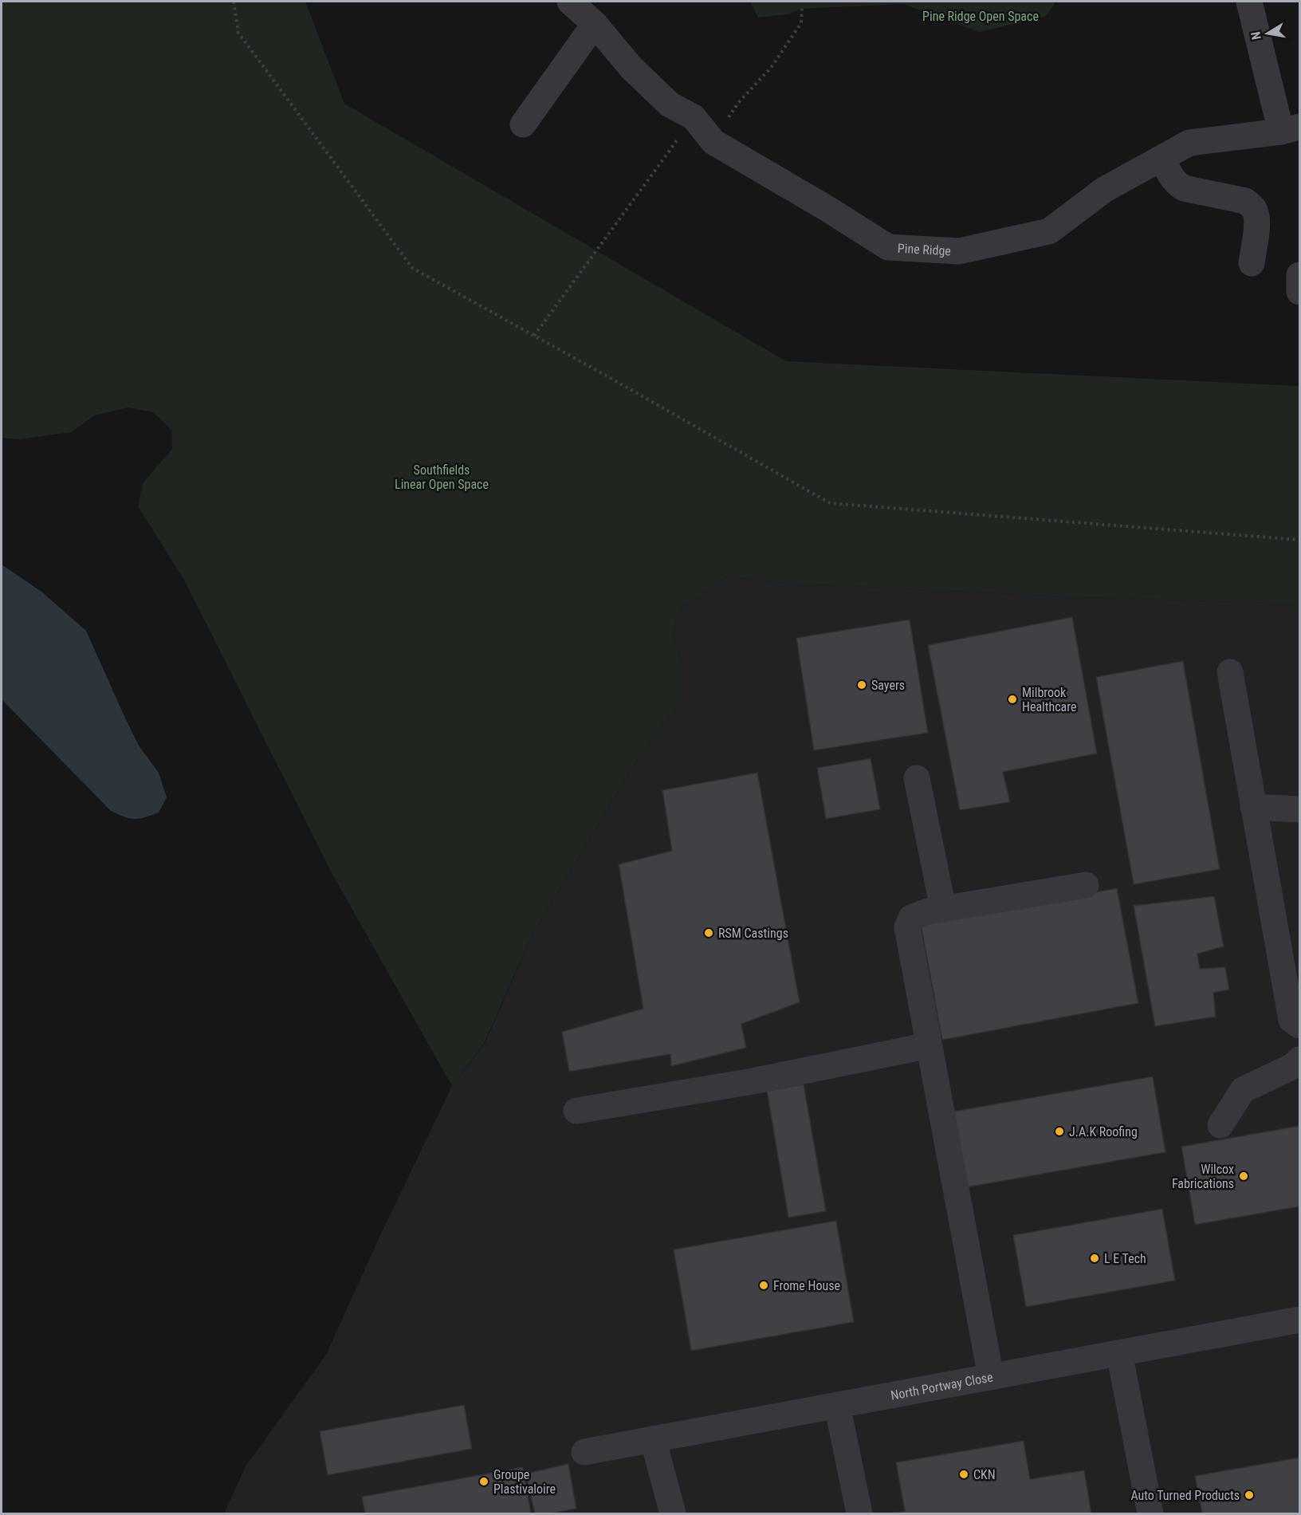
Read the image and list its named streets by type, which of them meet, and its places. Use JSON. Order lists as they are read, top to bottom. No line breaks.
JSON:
{"streets":{"street":["Pine Ridge","North Portway Close"]},"parks":["Pine Ridge Open Space","Southfields Linear Open Space"],"places":["Sayers","Milbrook Healthcare","RSM Castings","J.A.K Roofing","Wilcox Fabrications","L E Tech","Frome House","CKN","Groupe Plastivaloire","Auto Turned Products"],"north":"left"}
